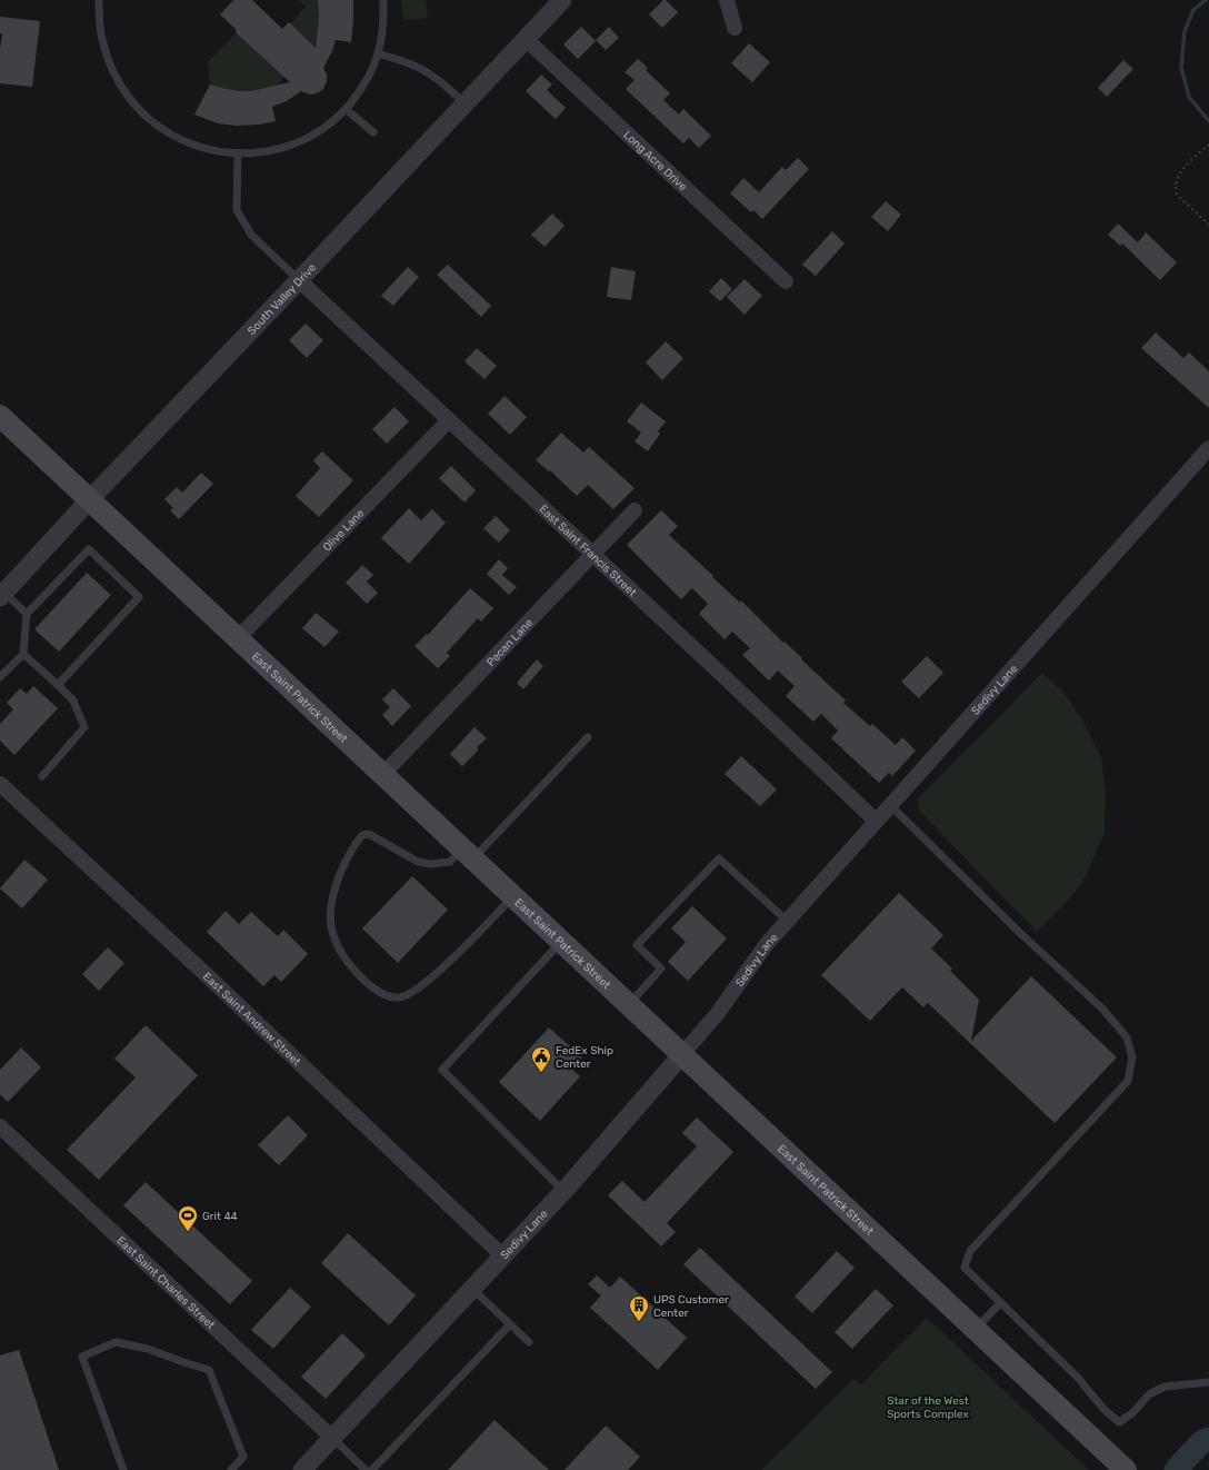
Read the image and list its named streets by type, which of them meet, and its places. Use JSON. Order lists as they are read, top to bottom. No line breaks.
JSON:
{"streets":{"main road":["East Saint Patrick Street"],"street":["Long Acre Drive","South Valley Drive","Olive Lane","East Saint Francis Street","Pecan Lane","Sedivy Lane","East Saint Andrew Street","East Saint Charles Street"]},"crossings":[["Long Acre Drive","South Valley Drive"],["South Valley Drive","East Saint Francis Street"],["South Valley Drive","East Saint Patrick Street"],["Olive Lane","East Saint Francis Street"],["Olive Lane","East Saint Patrick Street"],["East Saint Francis Street","Pecan Lane"],["East Saint Francis Street","Sedivy Lane"],["Pecan Lane","East Saint Patrick Street"],["Sedivy Lane","East Saint Patrick Street"],["Sedivy Lane","East Saint Andrew Street"],["Sedivy Lane","East Saint Charles Street"]],"parks":["Star of the West Sports Complex"],"places":{"public building":["FedEx Ship Center"],"sports":["Grit 44"],"building":["UPS Customer Center"]}}
